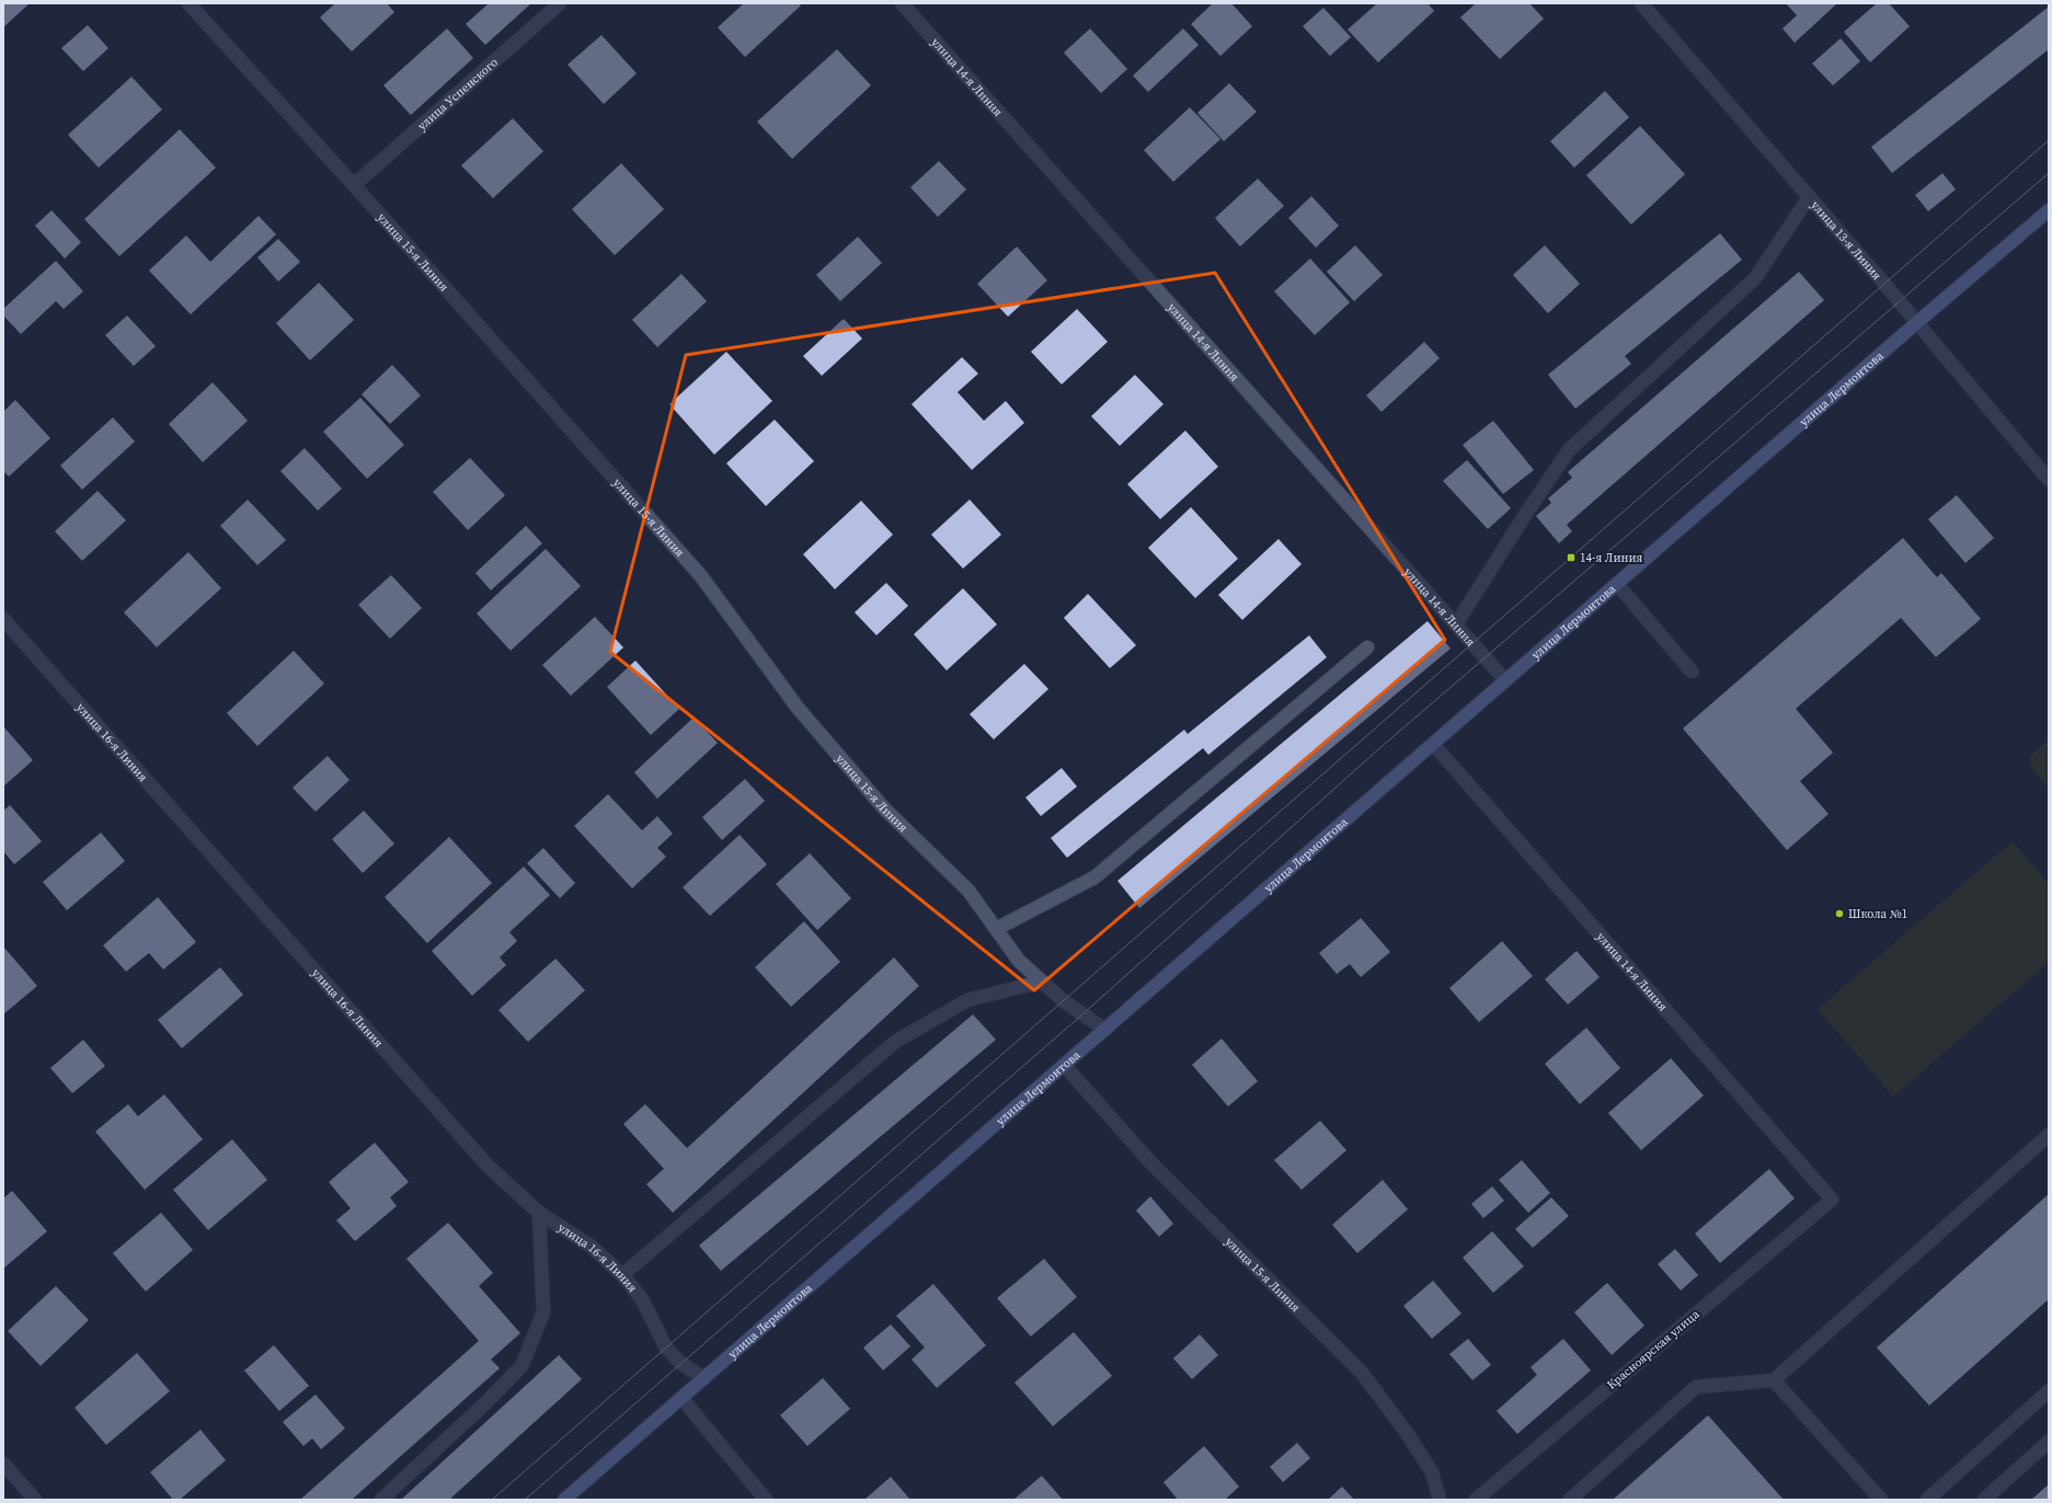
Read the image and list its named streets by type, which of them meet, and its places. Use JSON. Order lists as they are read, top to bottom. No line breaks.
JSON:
{"streets":{"main road":["улица Лермонтова"],"street":["улица 14-я Линия","улица Успенского","улица 13-я Линия","улица 15-я Линия","улица 16-я Линия","Красноярская улица"]},"crossings":[["улица 14-я Линия","улица Лермонтова"],["улица 14-я Линия","Красноярская улица"],["улица Успенского","улица 15-я Линия"],["улица 13-я Линия","улица Лермонтова"],["улица 15-я Линия","улица Лермонтова"],["улица Лермонтова","улица 16-я Линия"]],"places":{"transit":["14-я Линия"],"other":["Школа №1"]}}
